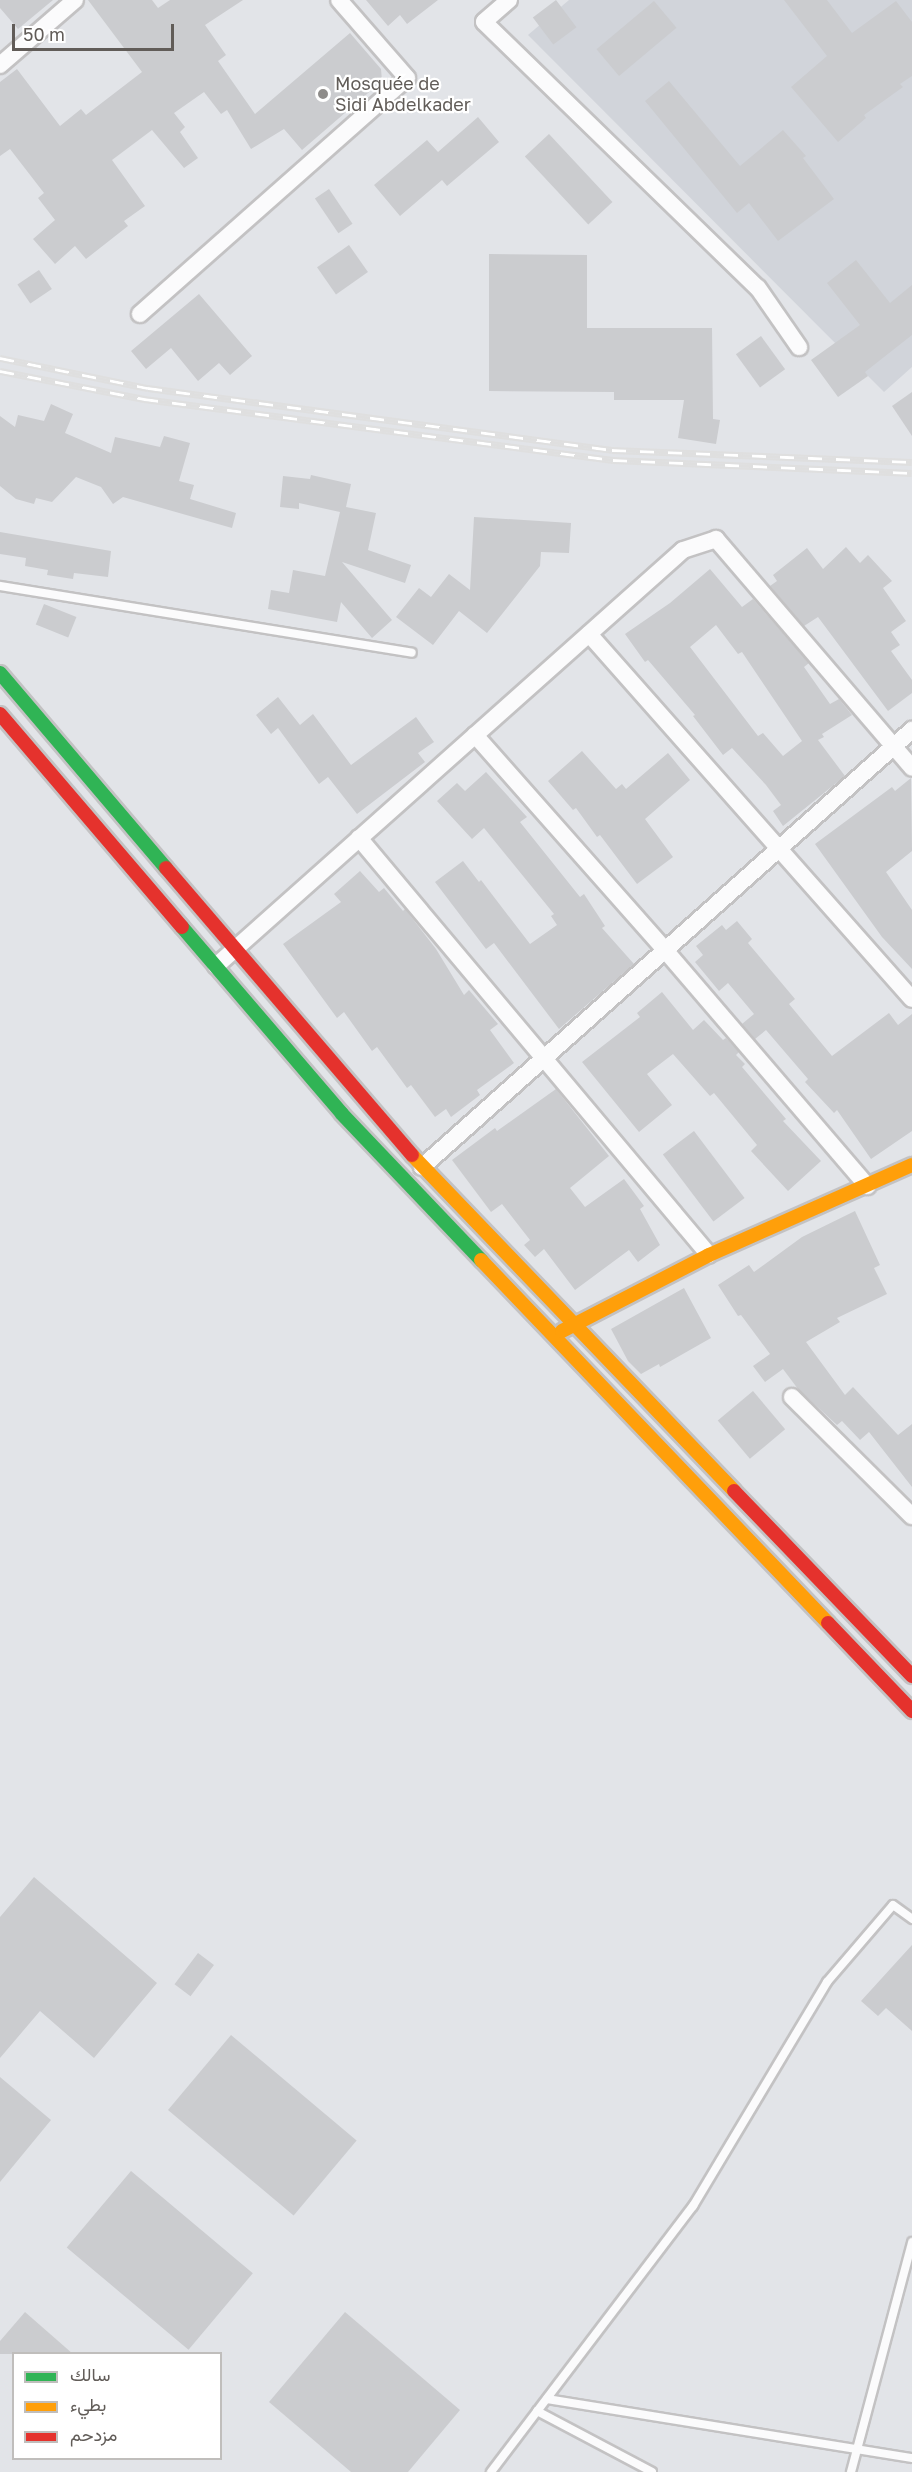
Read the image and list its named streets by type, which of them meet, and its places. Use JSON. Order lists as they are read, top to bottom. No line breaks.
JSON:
{"places":["Mosquée de Sidi Abdelkader"],"legend":["سالك","بطيء","مزدحم"],"scale_bar":"50 m"}
